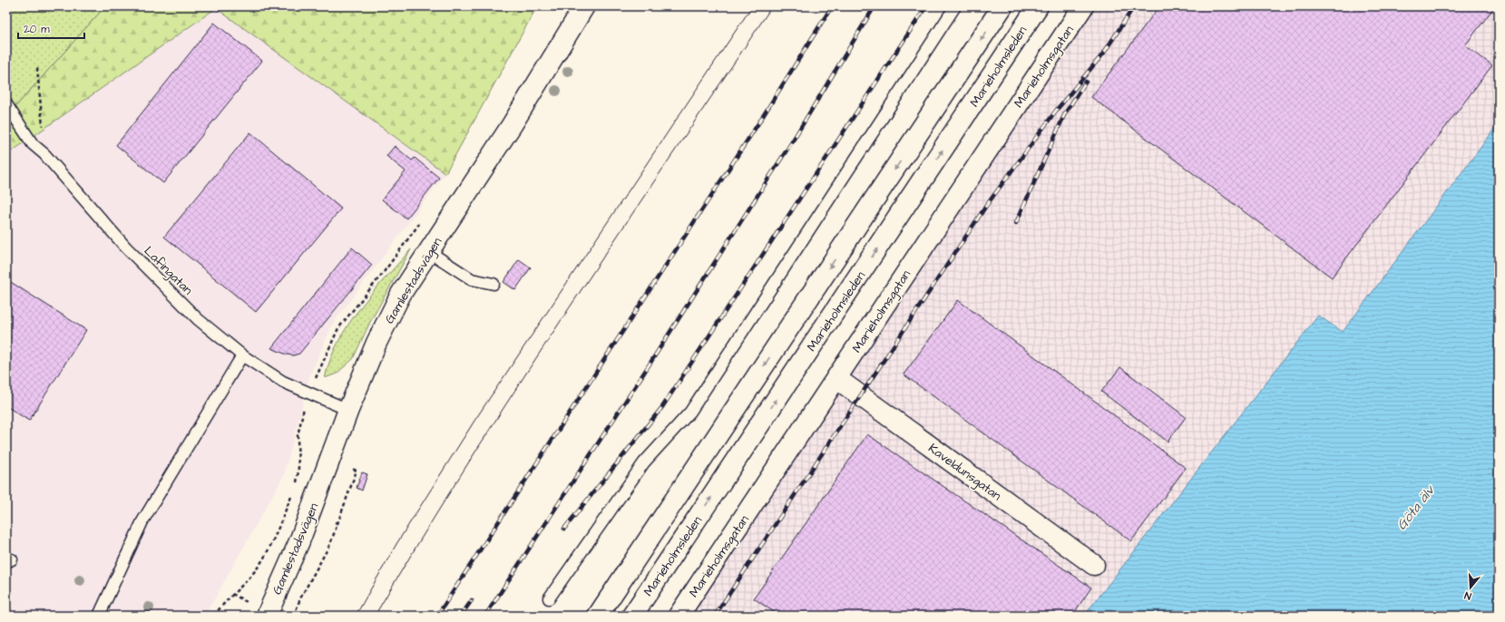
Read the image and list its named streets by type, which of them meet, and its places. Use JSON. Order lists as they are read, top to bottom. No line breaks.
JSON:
{"streets":{"main road":["Marieholmsleden","Marieholmsgatan","Gamlestadsvägen","Kaveldunsgatan"],"lane":["Lafingatan"]},"crossings":[["Marieholmsgatan","Kaveldunsgatan"],["Lafingatan","Gamlestadsvägen"]],"water":["Göta älv"],"scale_bar":"20 m","north":"bottom"}
